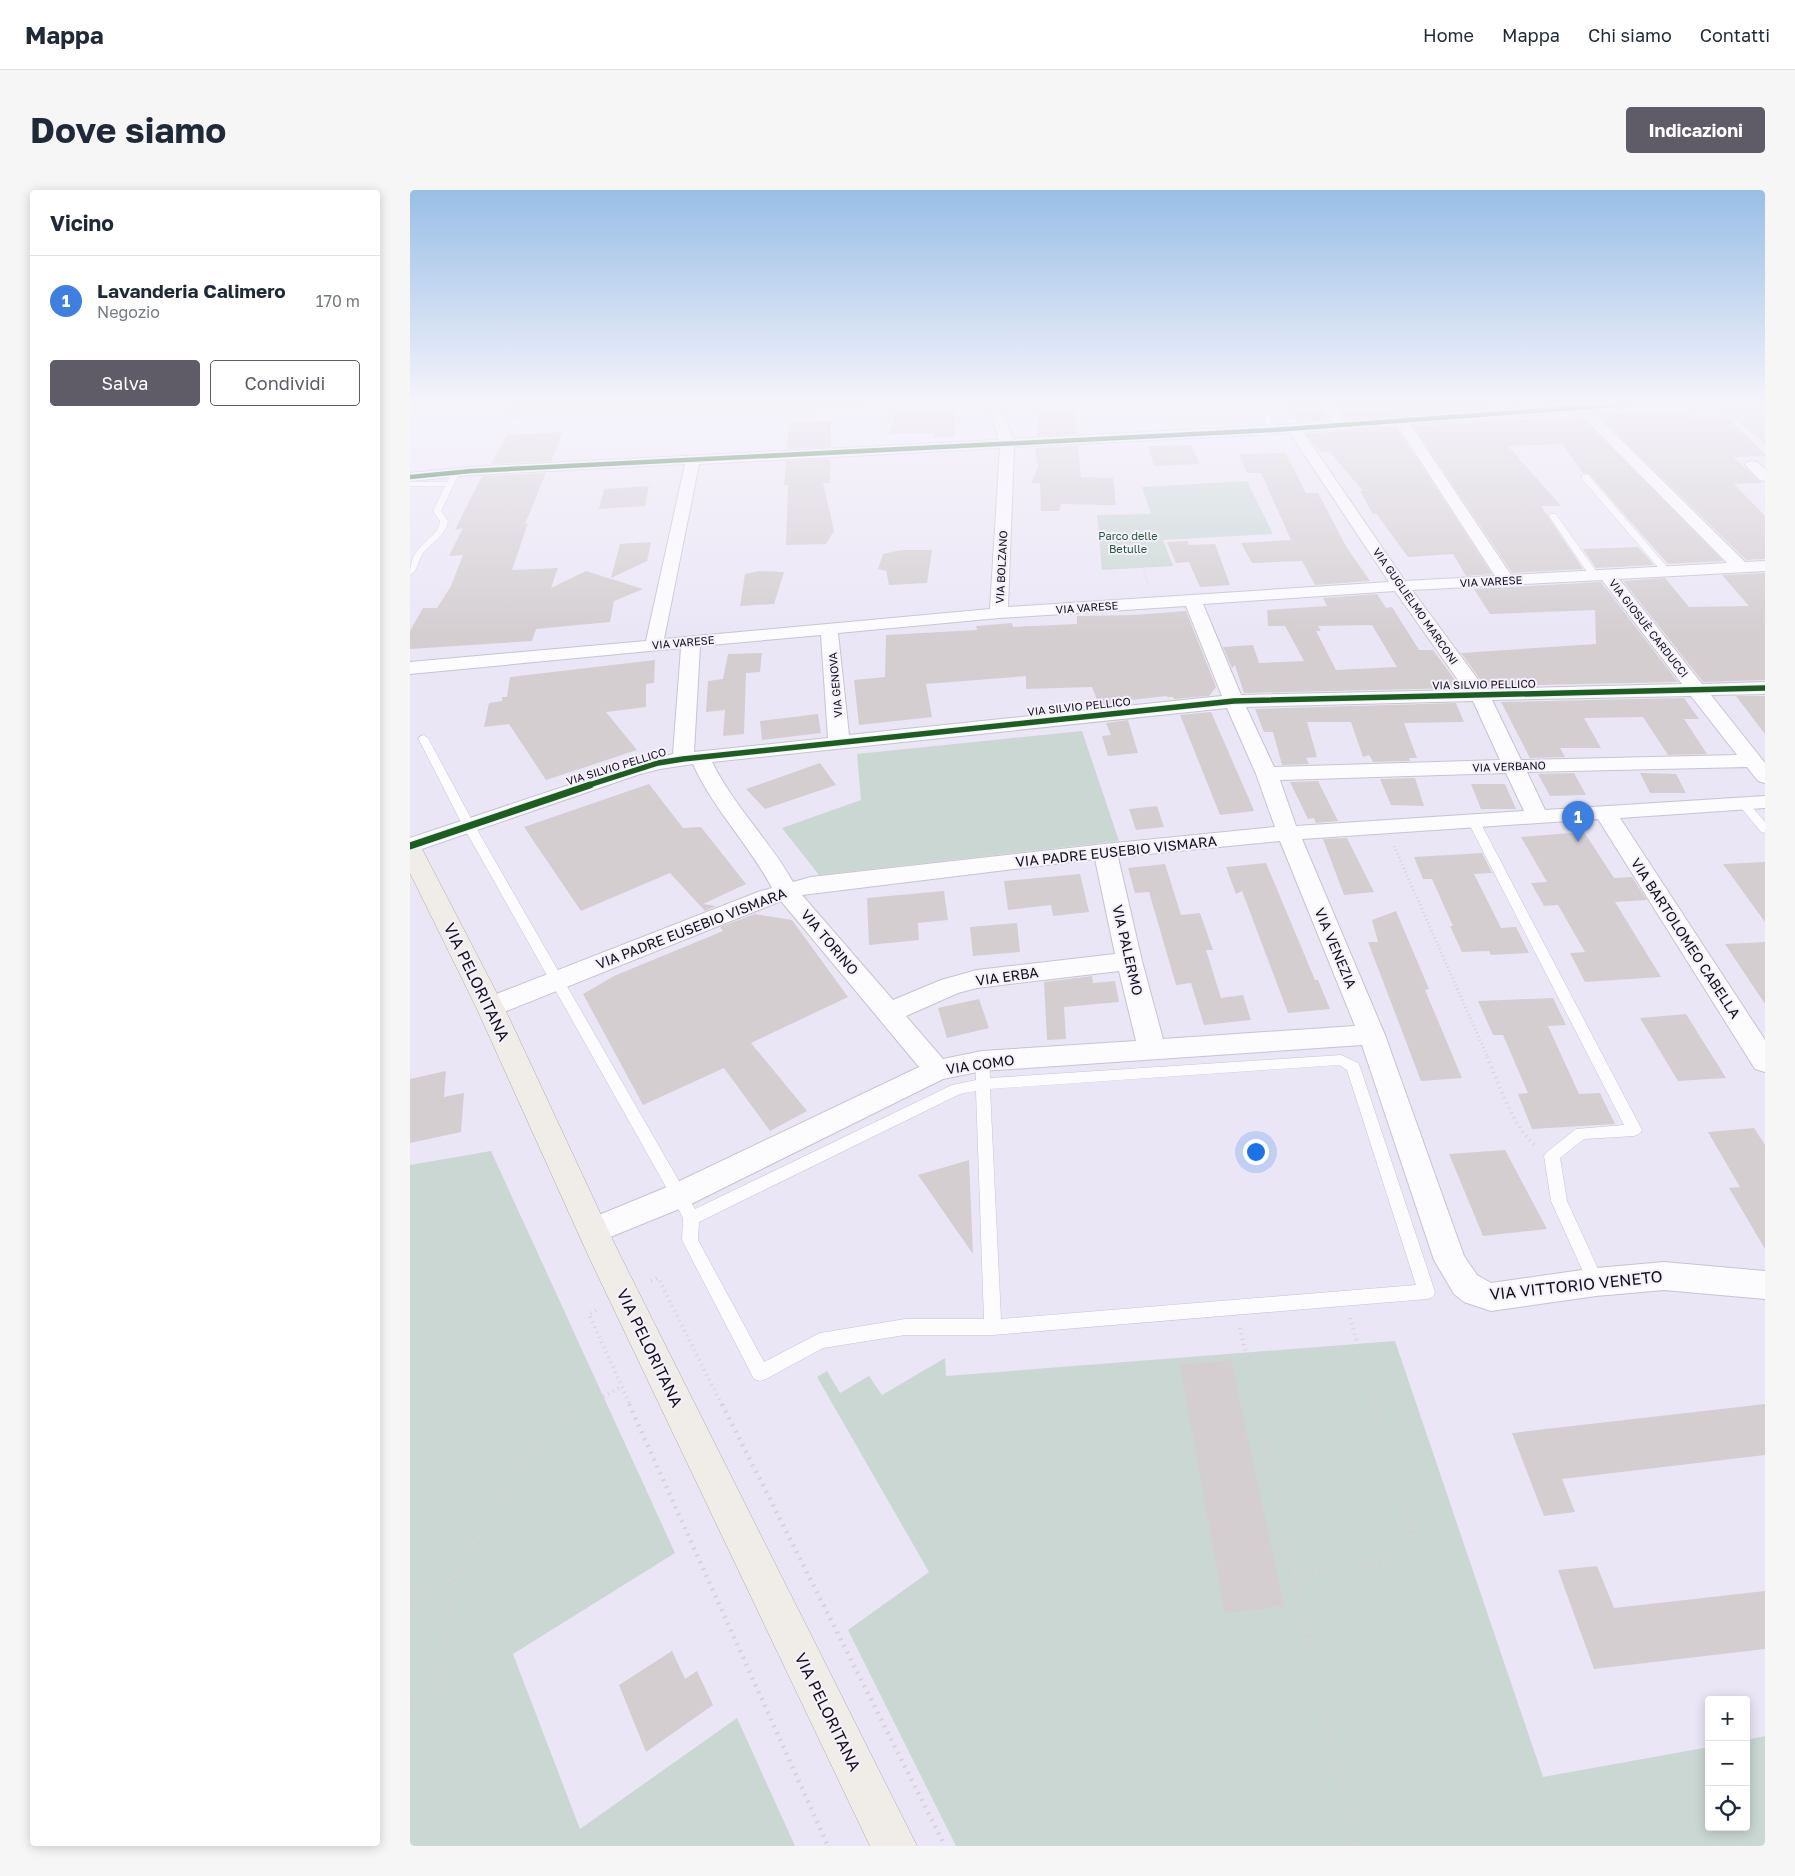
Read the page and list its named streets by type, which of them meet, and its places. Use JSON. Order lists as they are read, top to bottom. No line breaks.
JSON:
{"streets":{"main road":["VIA PELORITANA"],"street":["VIA BOLZANO","VIA VARESE","VIA GUGLIELMO MARCONI","VIA GIOSUÈ CARDUCCI","VIA SILVIO PELLICO","VIA GENOVA","VIA VERBANO","VIA PADRE EUSEBIO VISMARA","VIA BARTOLOMEO CABELLA","VIA TORINO","VIA VENEZIA","VIA PALERMO","VIA ERBA","VIA COMO","VIA VITTORIO VENETO"]},"crossings":[["VIA BOLZANO","VIA VARESE"],["VIA VARESE","VIA GUGLIELMO MARCONI"],["VIA VARESE","VIA GIOSUÈ CARDUCCI"],["VIA VARESE","VIA GENOVA"],["VIA VARESE","VIA VENEZIA"],["VIA GUGLIELMO MARCONI","VIA SILVIO PELLICO"],["VIA GUGLIELMO MARCONI","VIA VERBANO"],["VIA GUGLIELMO MARCONI","VIA PADRE EUSEBIO VISMARA"],["VIA GIOSUÈ CARDUCCI","VIA SILVIO PELLICO"],["VIA GIOSUÈ CARDUCCI","VIA VERBANO"],["VIA SILVIO PELLICO","VIA GENOVA"],["VIA SILVIO PELLICO","VIA TORINO"],["VIA SILVIO PELLICO","VIA VENEZIA"],["VIA SILVIO PELLICO","VIA PELORITANA"],["VIA VERBANO","VIA VENEZIA"],["VIA PADRE EUSEBIO VISMARA","VIA BARTOLOMEO CABELLA"],["VIA PADRE EUSEBIO VISMARA","VIA TORINO"],["VIA PADRE EUSEBIO VISMARA","VIA VENEZIA"],["VIA PADRE EUSEBIO VISMARA","VIA PALERMO"],["VIA PADRE EUSEBIO VISMARA","VIA PELORITANA"],["VIA TORINO","VIA ERBA"],["VIA TORINO","VIA COMO"],["VIA VENEZIA","VIA COMO"],["VIA VENEZIA","VIA VITTORIO VENETO"],["VIA PALERMO","VIA ERBA"],["VIA PALERMO","VIA COMO"],["VIA PELORITANA","VIA COMO"]],"parks":["Parco delle Betulle"],"page":{"header":"Mappa","nav":["Home","Mappa","Chi siamo","Contatti"],"buttons":["Indicazioni",["Salva","Condividi"]],"title":"Dove siamo","heading":"Vicino","list":[{"mark":"1","name":"Lavanderia Calimero","note":"Negozio","value":"170 m"}],"pins":"1","map_buttons":["+","−"]}}
